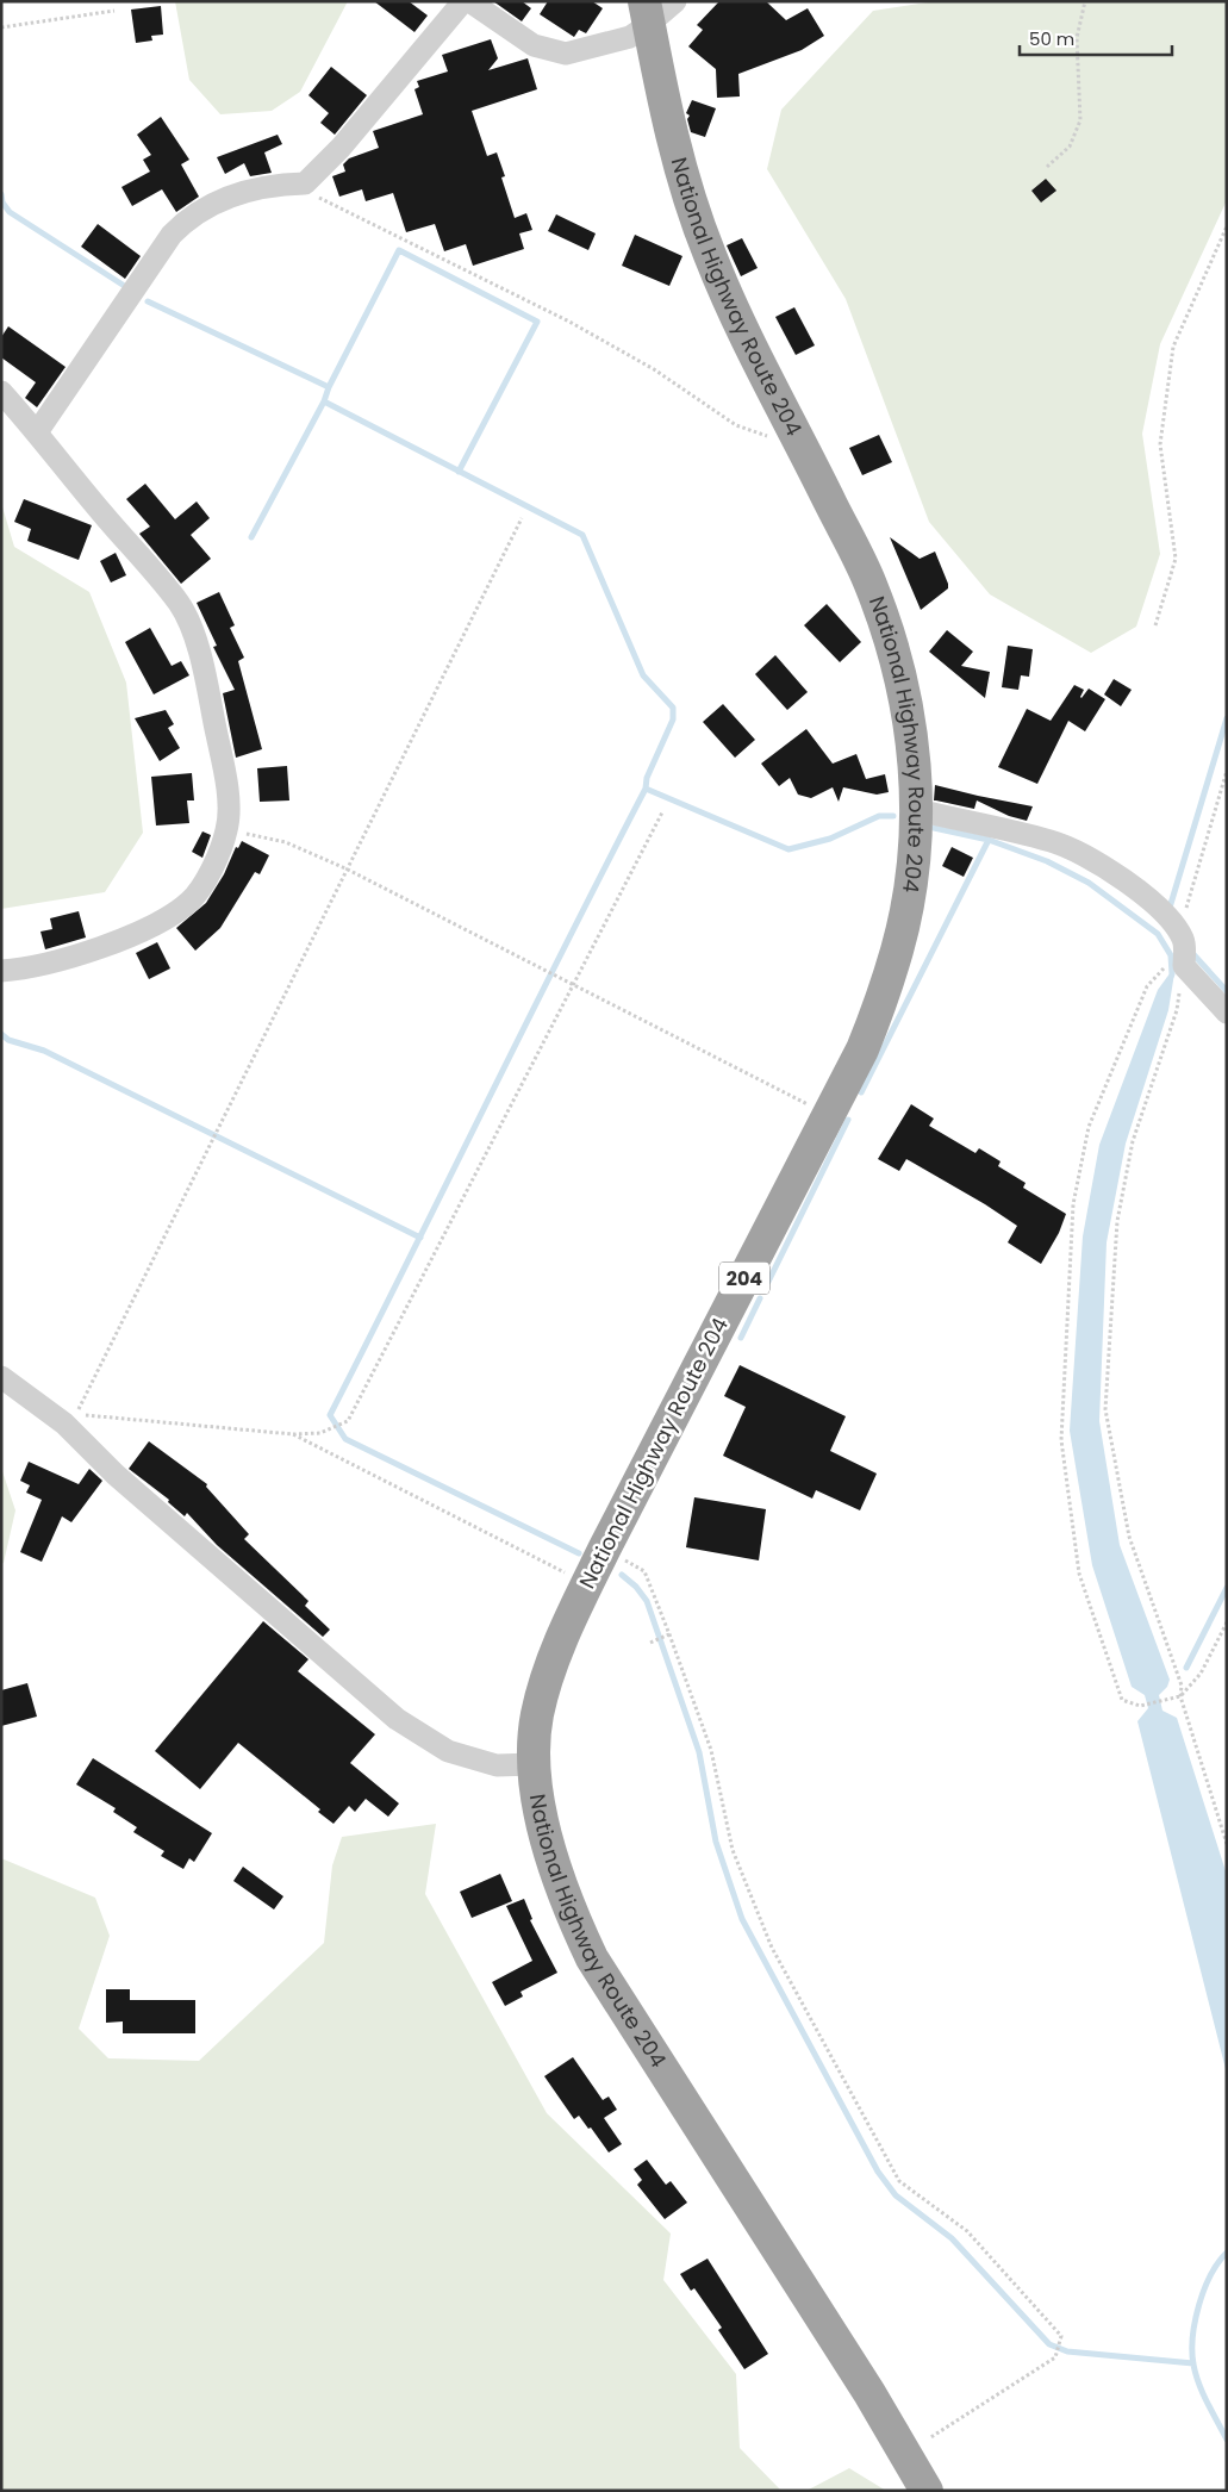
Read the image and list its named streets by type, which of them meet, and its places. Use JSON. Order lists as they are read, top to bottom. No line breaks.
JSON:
{"streets":{"highway":["National Highway Route 204","204"]},"scale_bar":"50 m"}
